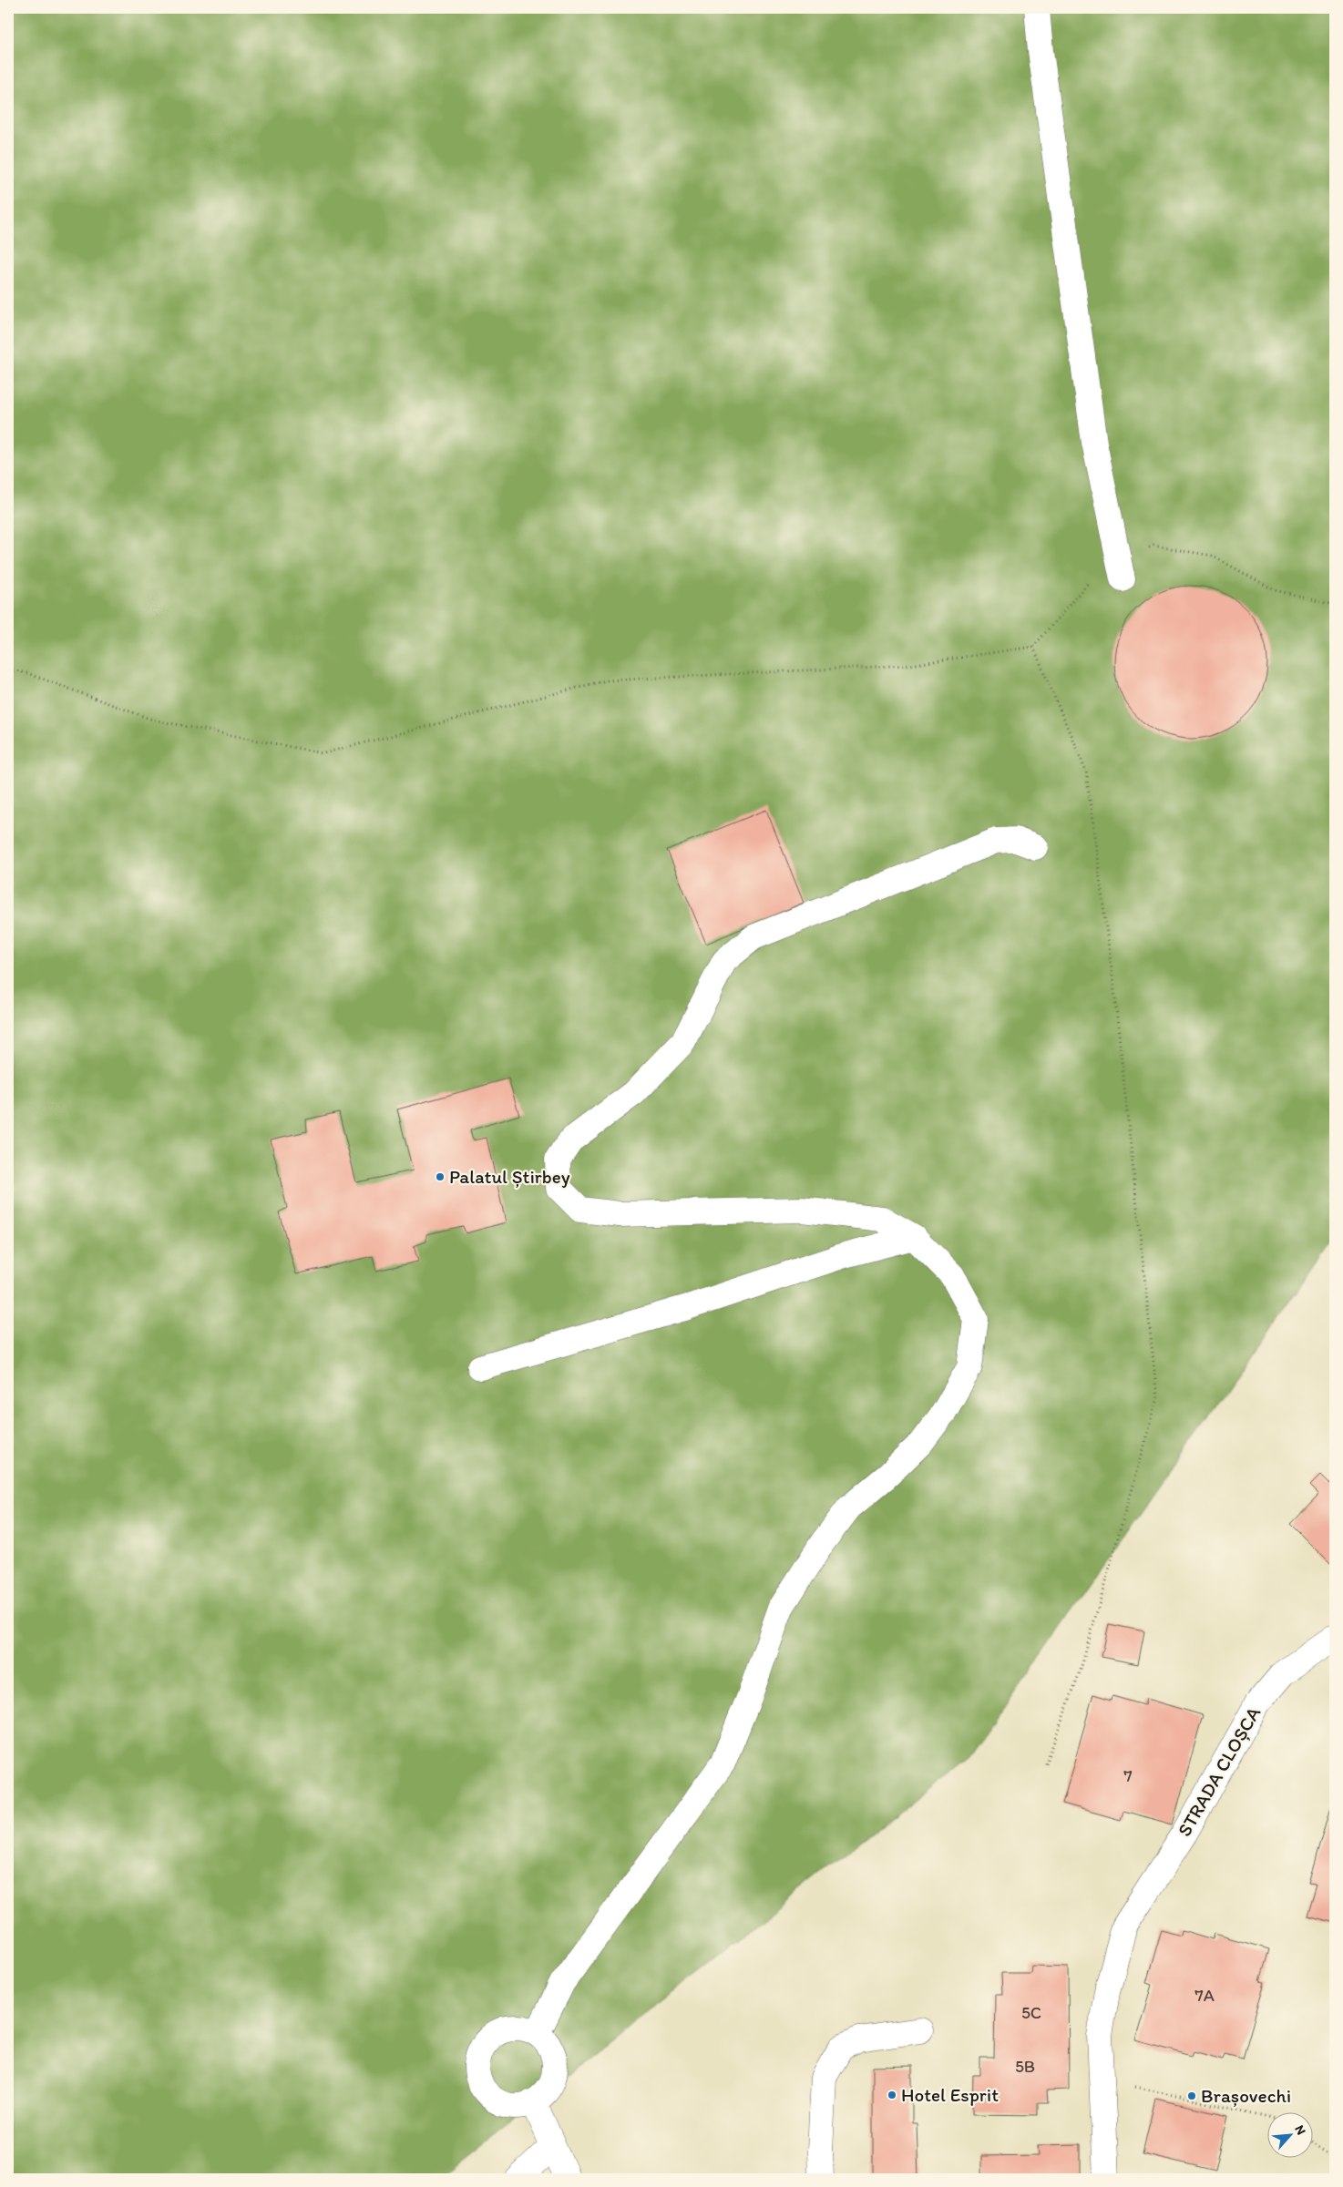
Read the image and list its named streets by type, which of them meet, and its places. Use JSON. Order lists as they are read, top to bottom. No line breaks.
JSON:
{"streets":{"street":["STRADA CLOȘCA"]},"places":["Palatul Știrbey","Hotel Esprit","Brașovechi"],"house_numbers":["7","7A","5C","5B"],"north":"top right"}
